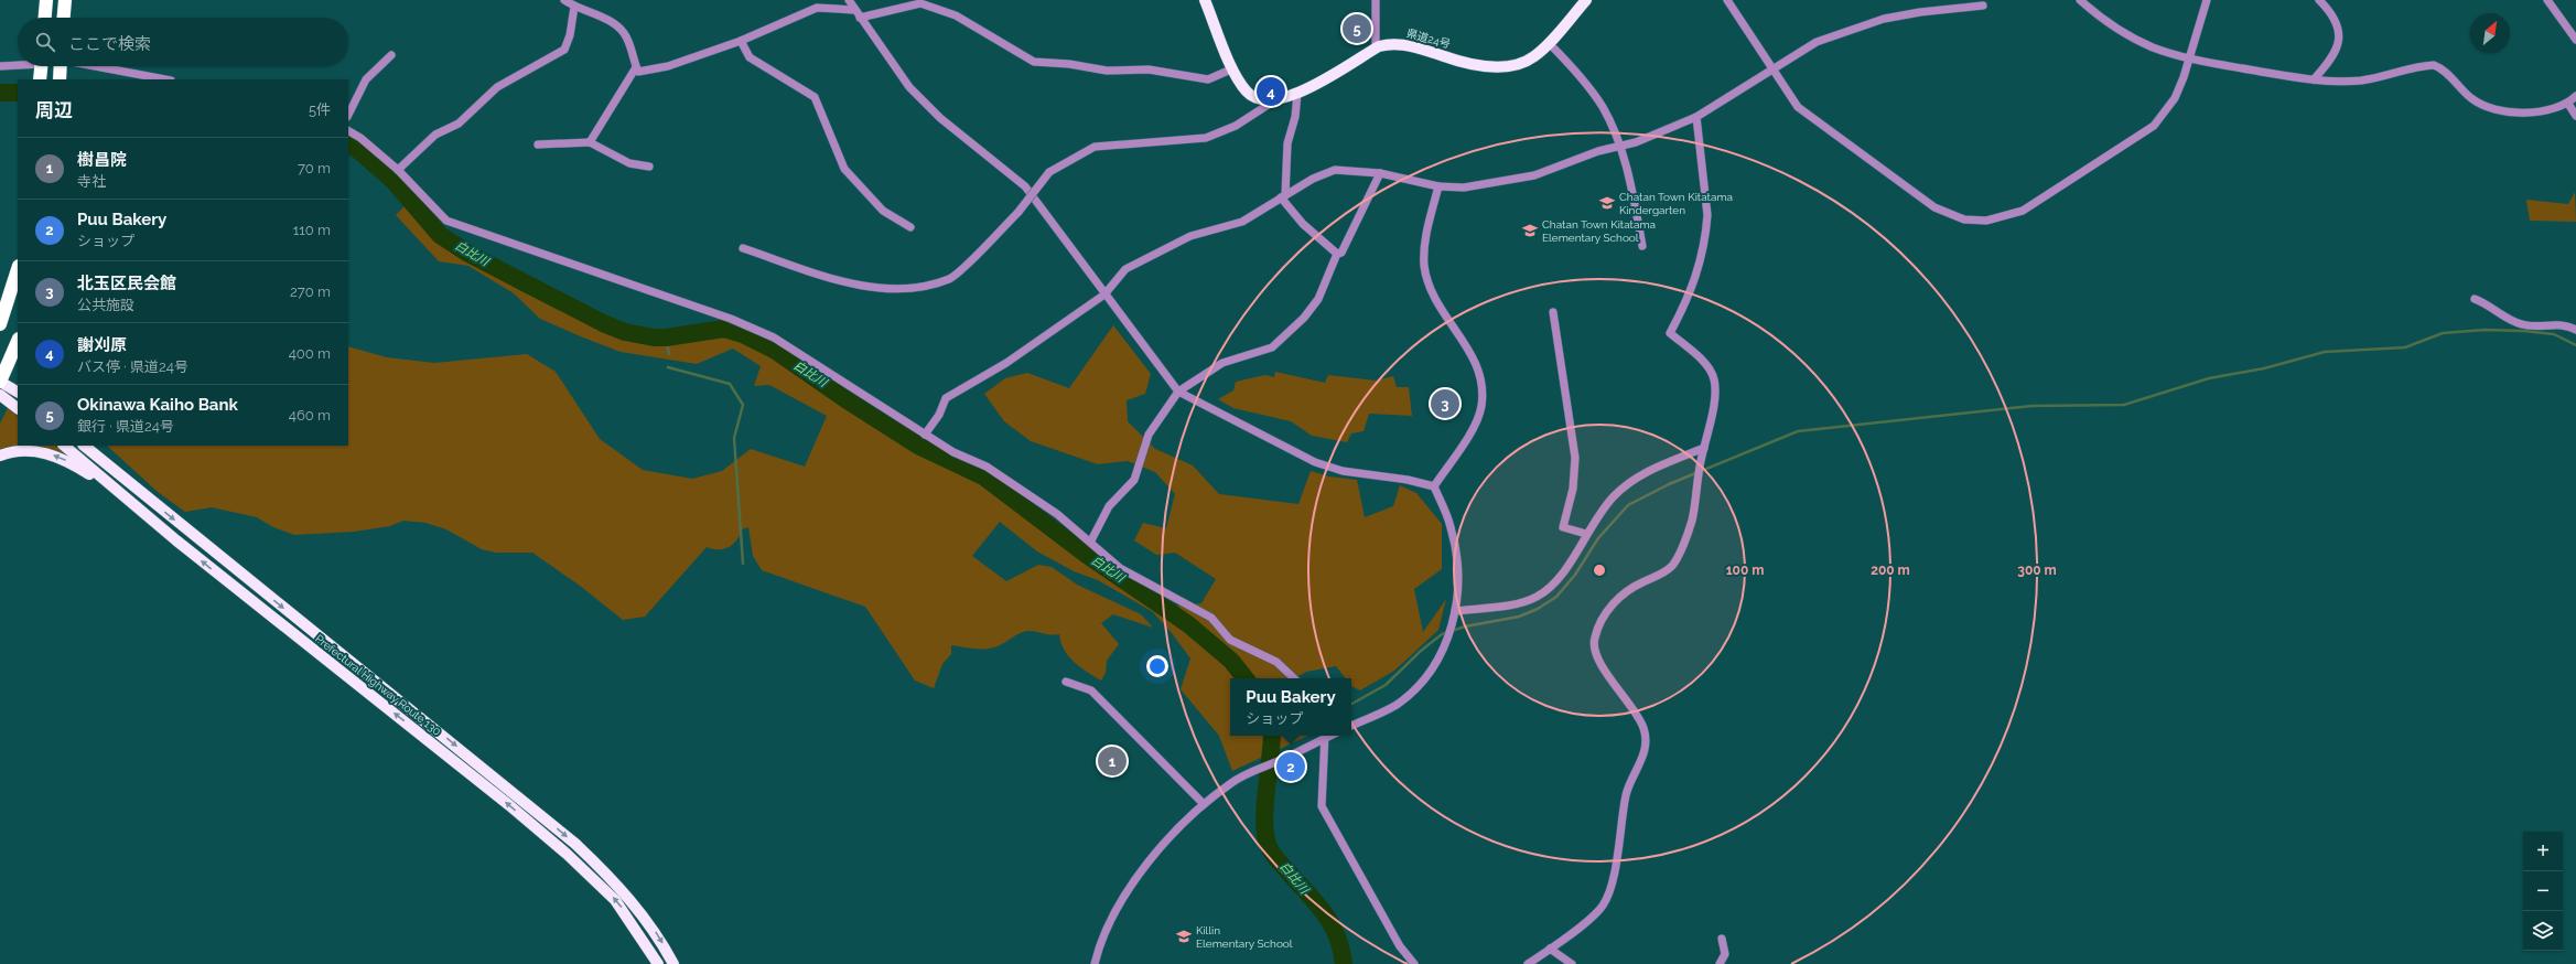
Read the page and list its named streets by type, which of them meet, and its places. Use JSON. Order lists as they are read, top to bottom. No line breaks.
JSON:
{"streets":{"main road":["県道24号","Prefectural Highway Route 130"]},"water":["白比川"],"places":{"school or university":["Chatan Town Kitatama Kindergarten","Chatan Town Kitatama Elementary School","Killin Elementary School"]},"north":"top right","page":{"pins":["5","4","3","1","2"],"search":"ここで検索","heading":["周辺","5件"],"list":[{"mark":"1","name":"樹昌院","note":"寺社","value":"70 m"},{"mark":"2","name":"Puu Bakery","note":"ショップ","value":"110 m"},{"mark":"3","name":"北玉区民会館","note":"公共施設","value":"270 m"},{"mark":"4","name":"謝刈原","note":"バス停 · 県道24号","value":"400 m"},{"mark":"5","name":"Okinawa Kaiho Bank","note":"銀行 · 県道24号","value":"460 m"}],"popup":["Puu Bakery","ショップ"],"map_buttons":["+","−"]},"rings":["100 m","200 m","300 m"]}
